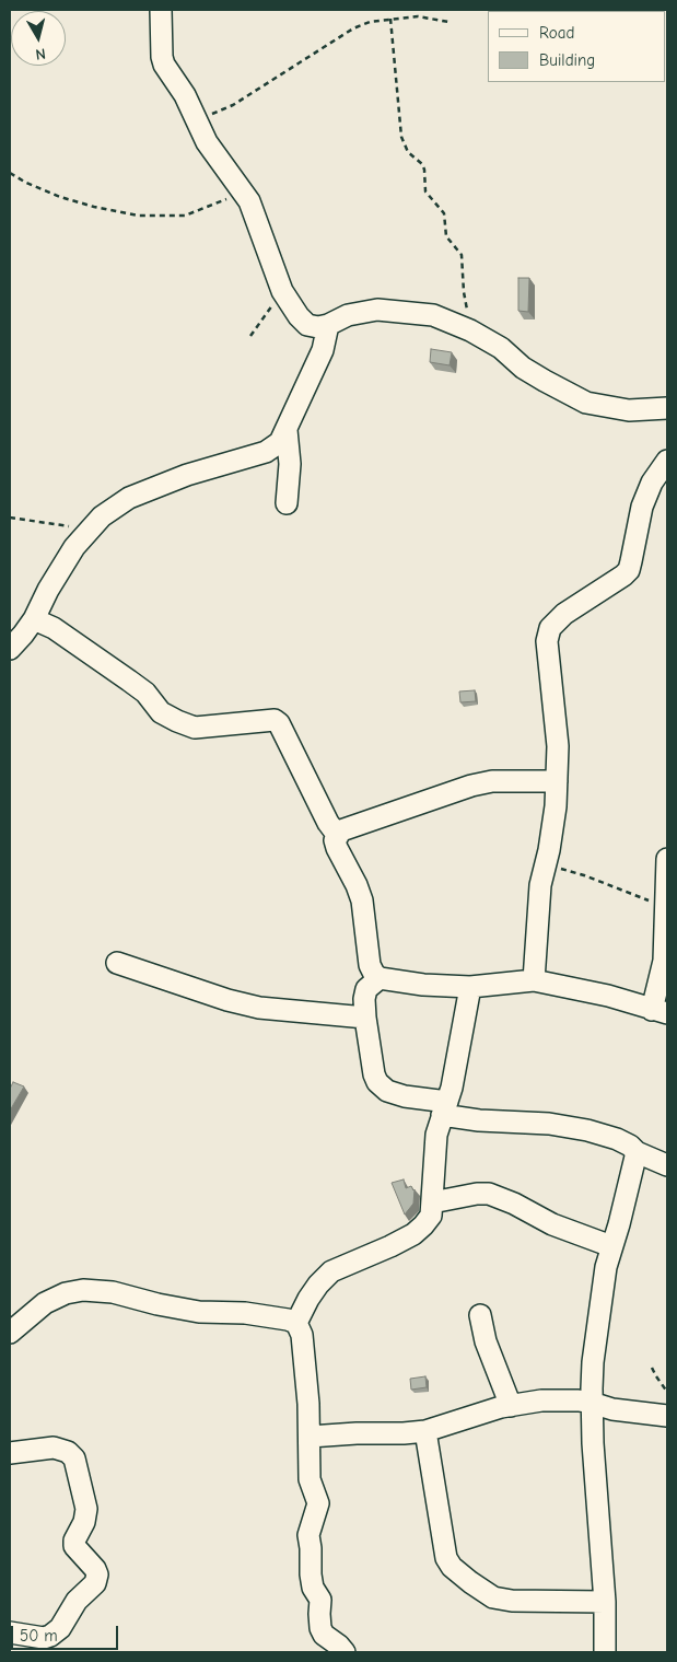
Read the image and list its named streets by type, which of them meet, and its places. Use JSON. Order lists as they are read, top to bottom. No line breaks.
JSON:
{"legend":["Road","Building"],"scale_bar":"50 m","north":"bottom"}
